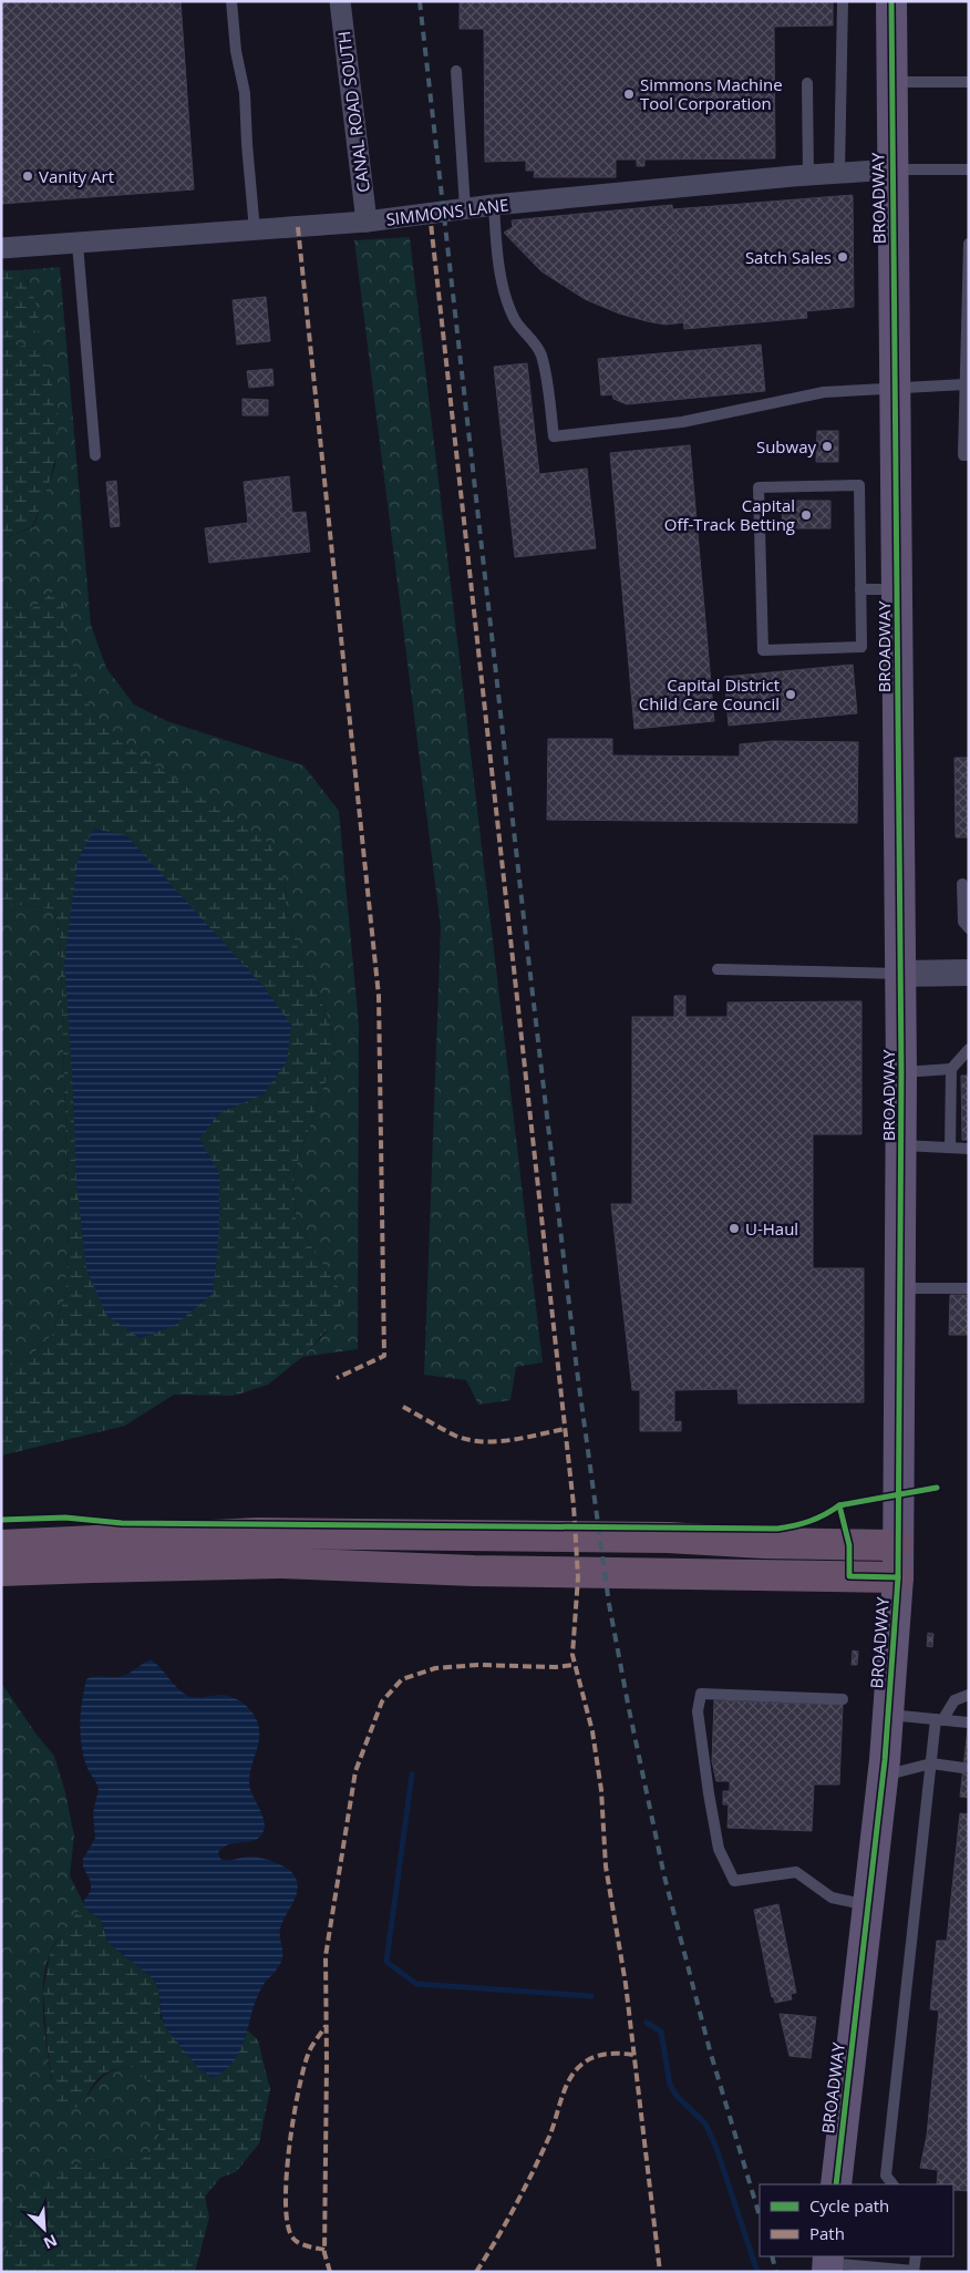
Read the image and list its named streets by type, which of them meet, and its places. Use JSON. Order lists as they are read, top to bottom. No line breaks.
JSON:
{"streets":{"main road":["BROADWAY"],"street":["CANAL ROAD SOUTH","SIMMONS LANE"]},"crossings":[["CANAL ROAD SOUTH","SIMMONS LANE"],["BROADWAY","SIMMONS LANE"]],"places":["Simmons Machine Tool Corporation","Vanity Art","Satch Sales","Subway","Capital Off-Track Betting","Capital District Child Care Council","U-Haul"],"legend":["Cycle path","Path"],"north":"bottom right"}
